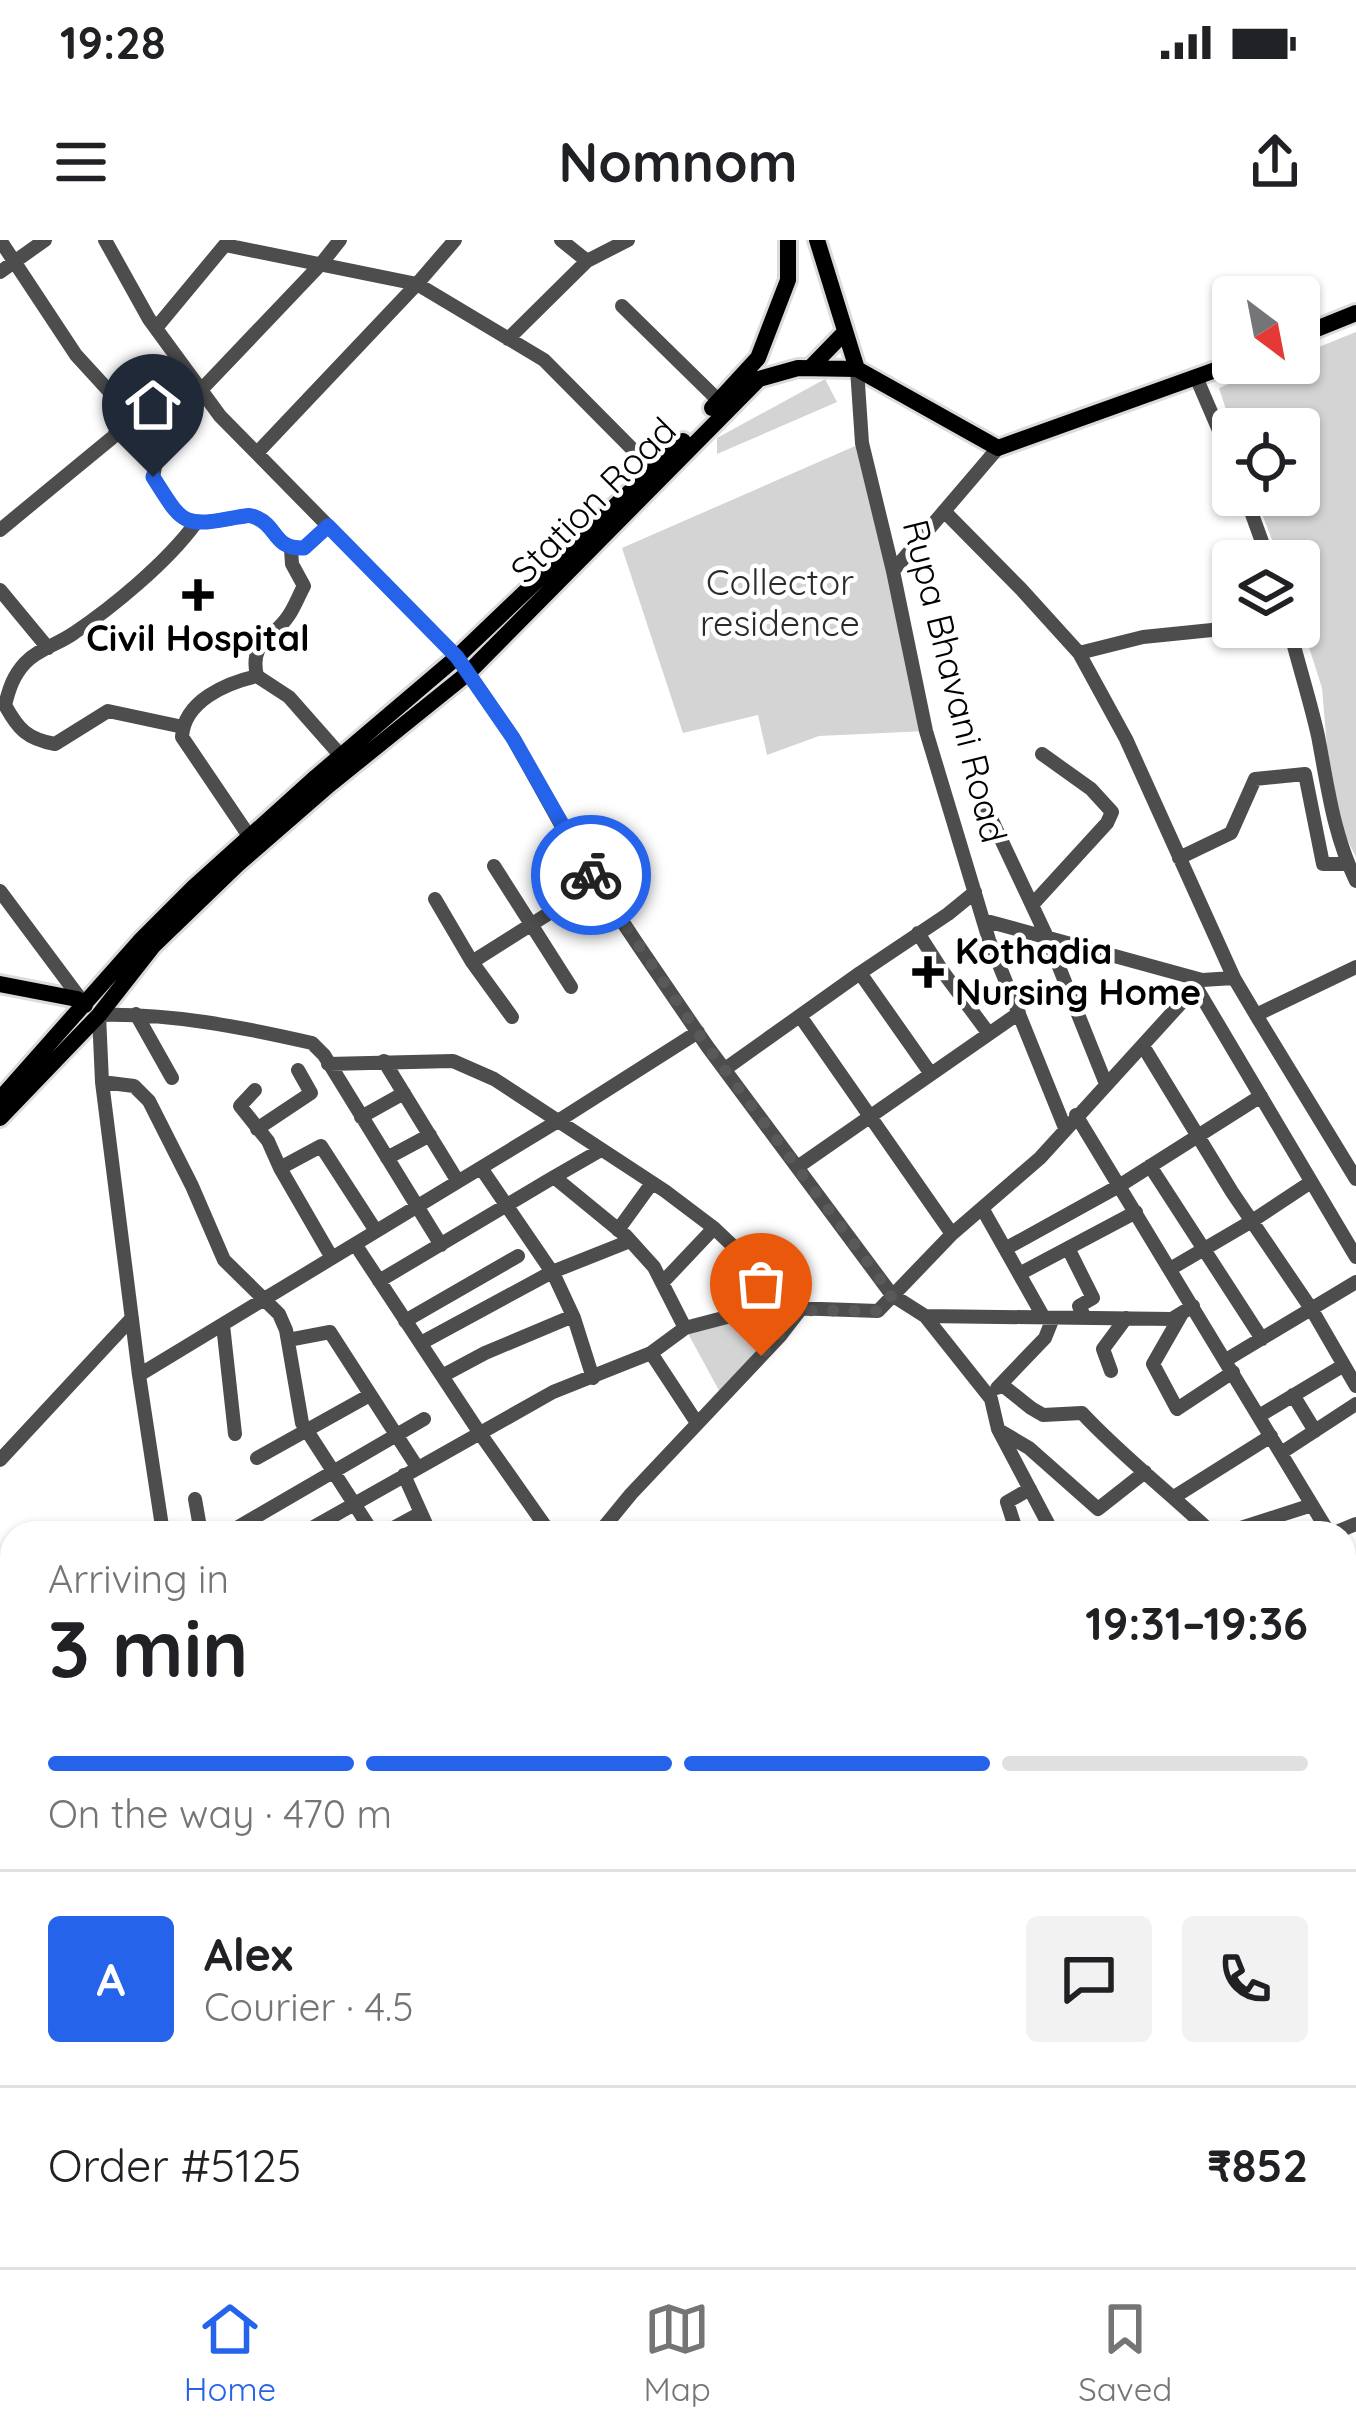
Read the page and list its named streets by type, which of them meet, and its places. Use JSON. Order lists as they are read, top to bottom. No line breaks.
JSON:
{"streets":{"main road":["Station Road","Rupa Bhavani Road"]},"crossings":[["Station Road","Rupa Bhavani Road"]],"parks":["Collector residence"],"places":{"health":["Civil Hospital","Kothadia Nursing Home"]},"north":"bottom right","page":{"status":"19:28","header":"Nomnom","heading":["3 min","Arriving in","19:31–19:36"],"panel":["Alex","Courier · 4.5","Order #5125","₹852"],"bar":"On the way · 470 m","round":"A","tabs":["Home","Map","Saved"]}}
